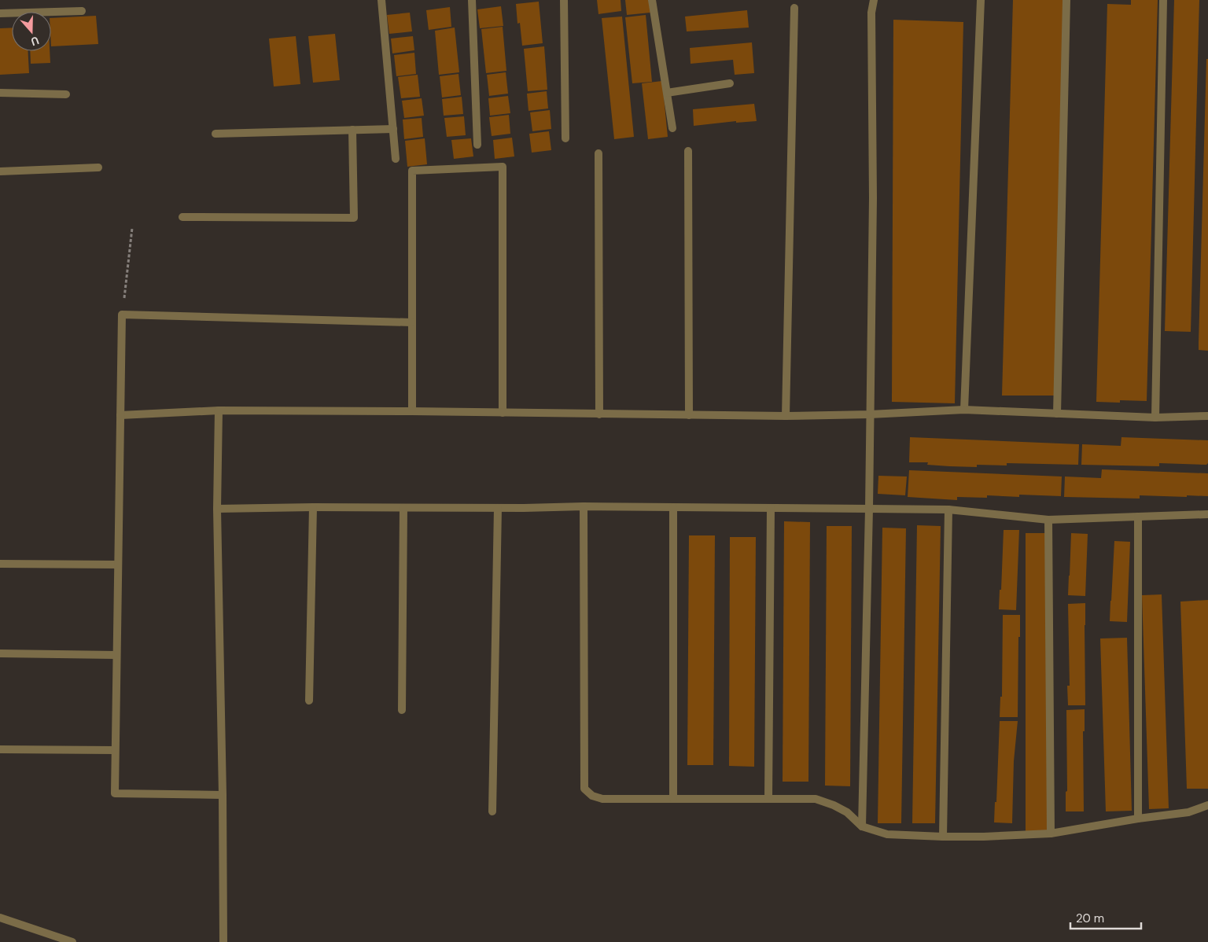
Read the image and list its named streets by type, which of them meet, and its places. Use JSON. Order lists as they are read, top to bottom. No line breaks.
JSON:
{"scale_bar":"20 m","north":"bottom"}
